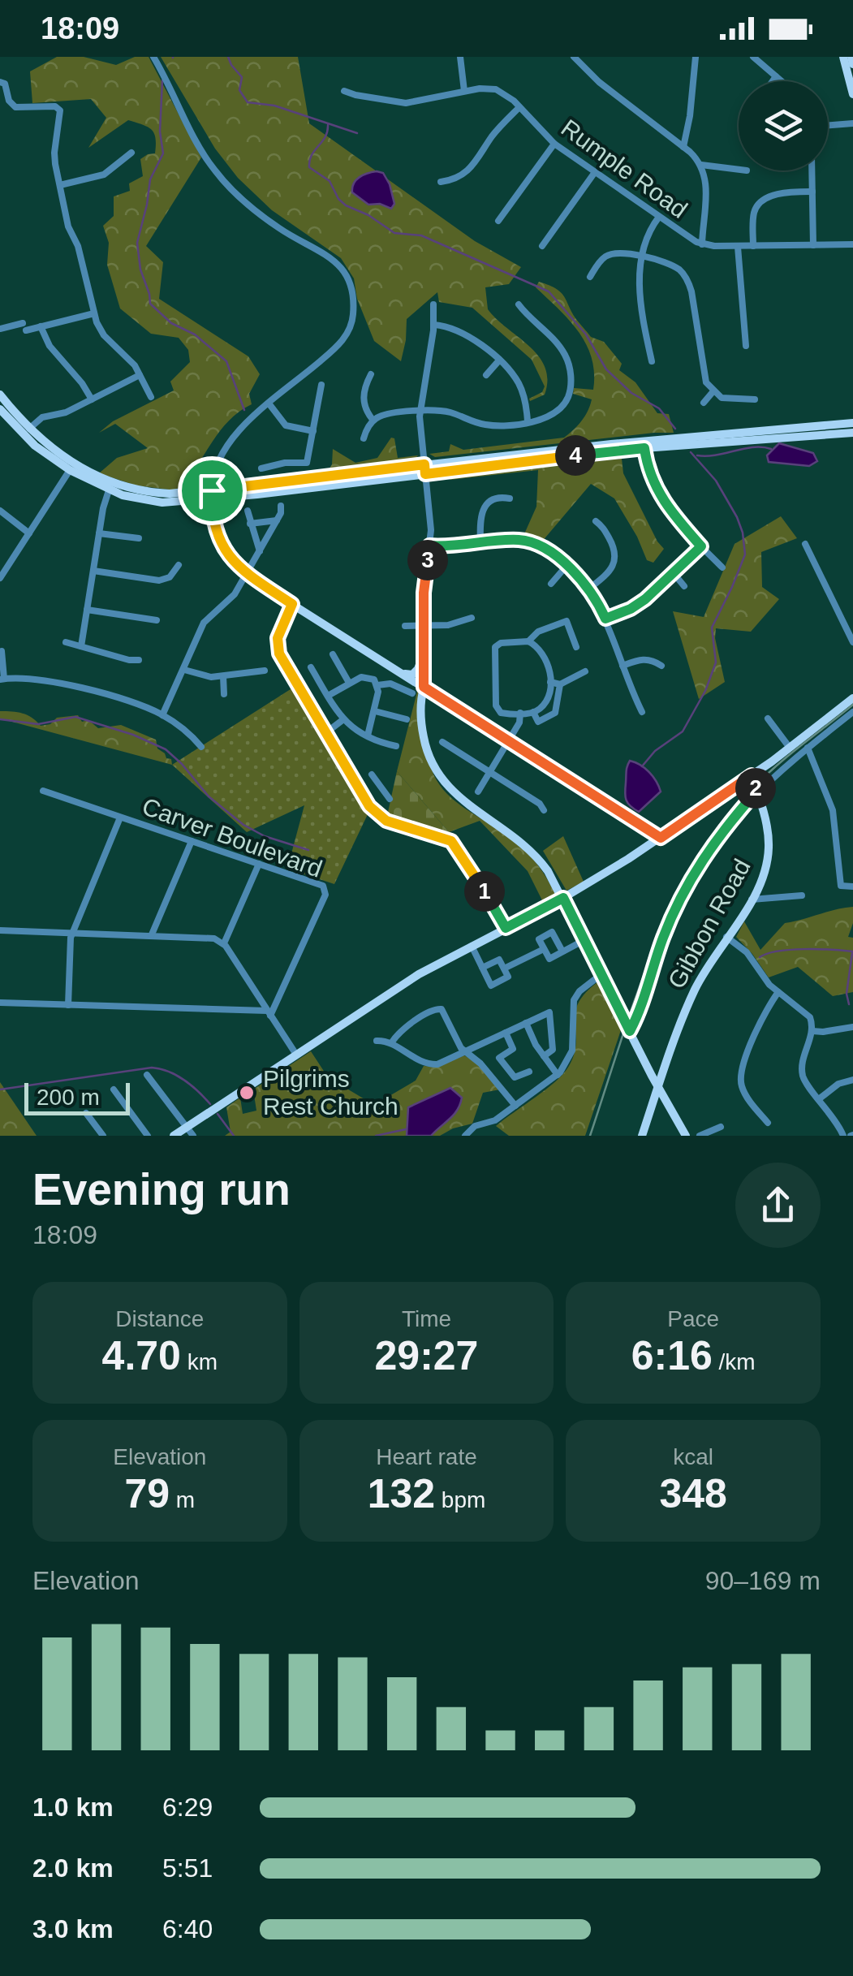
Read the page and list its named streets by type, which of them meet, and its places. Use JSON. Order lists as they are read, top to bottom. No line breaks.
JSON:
{"streets":{"main road":["Gibbon Road"],"street":["Rumple Road","Carver Boulevard"]},"places":["Pilgrims Rest Church"],"scale_bar":"200 m","page":{"status":"18:09","pins":["4","3","2","1"],"scale":"200 m","heading":["Evening run","18:09"],"stats":[["Distance","4.70 km"],["Time","29:27"],["Pace","6:16 /km"],["Elevation","79 m"],["Heart rate","132 bpm"],["kcal","348"]],"chart":["Elevation","90–169 m"],"list":[{"name":"1.0 km","note":"6:29"},{"name":"2.0 km","note":"5:51"},{"name":"3.0 km","note":"6:40"}]}}
